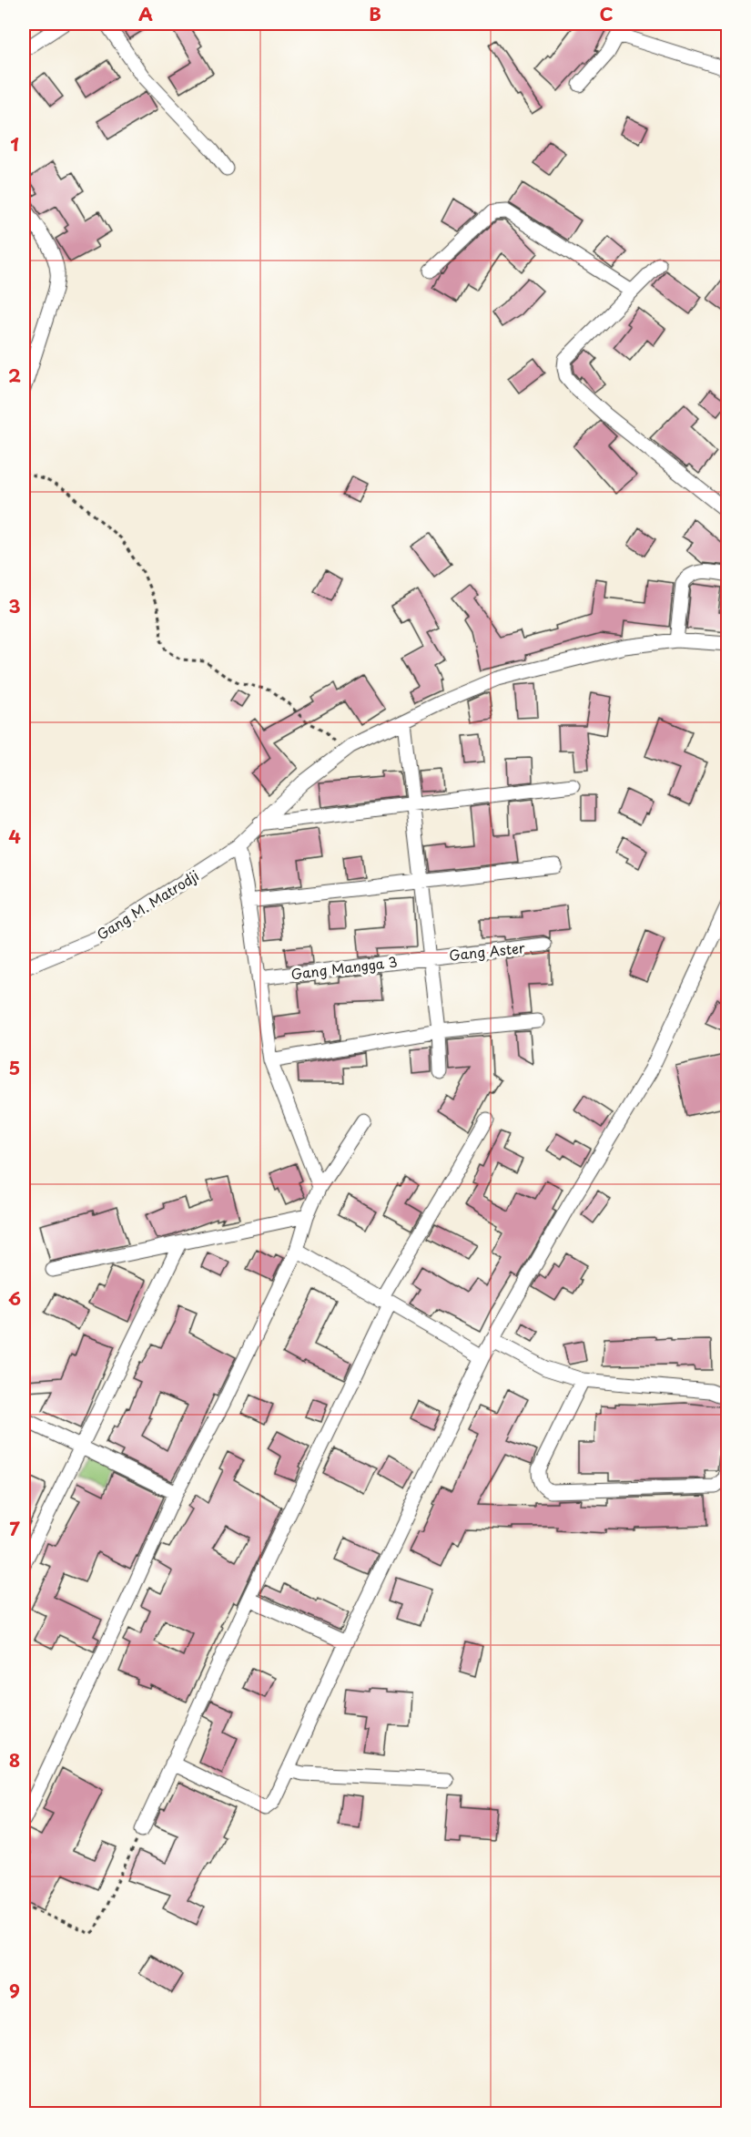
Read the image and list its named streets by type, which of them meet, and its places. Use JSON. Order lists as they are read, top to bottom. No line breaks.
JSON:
{"streets":{"street":["Gang M. Matrodji","Gang Aster","Gang Mangga 3"]},"crossings":[["Gang Aster","Gang Mangga 3"]],"grid":{"columns":["A","B","C"],"rows":["1","2","3","4","5","6","7","8","9"]}}
